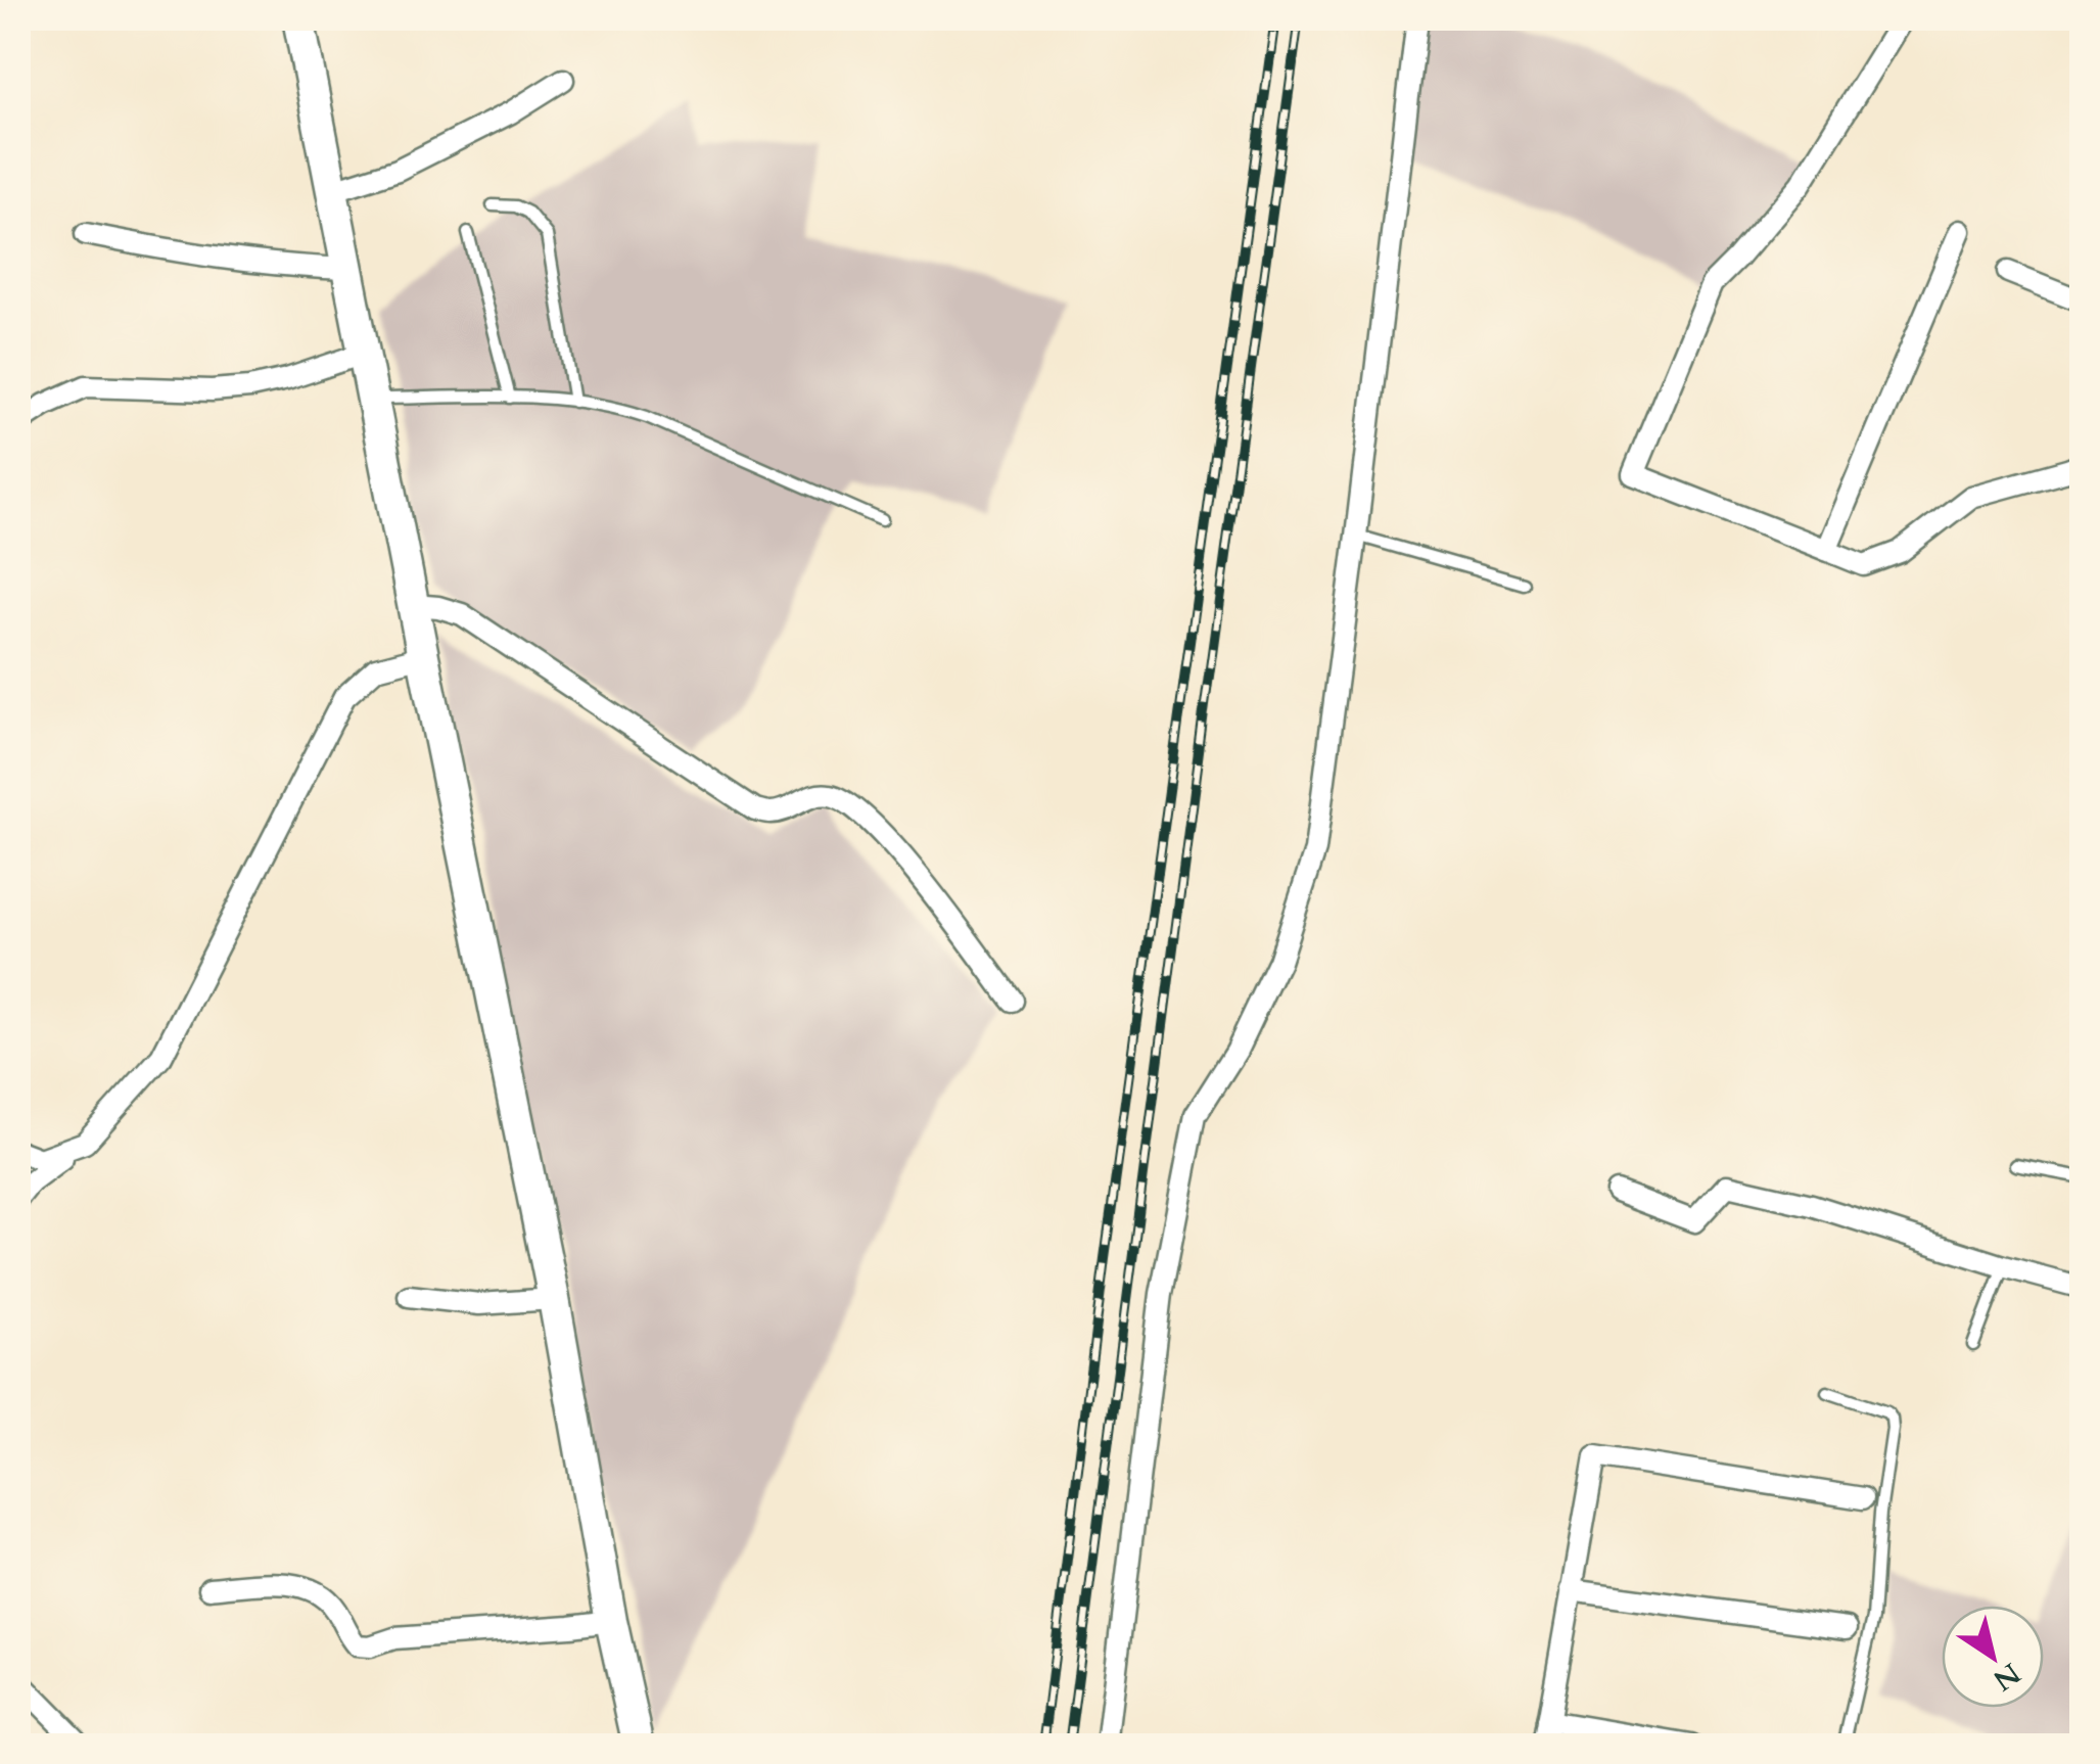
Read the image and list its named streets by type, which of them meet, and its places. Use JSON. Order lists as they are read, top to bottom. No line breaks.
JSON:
{"north":"bottom right"}
